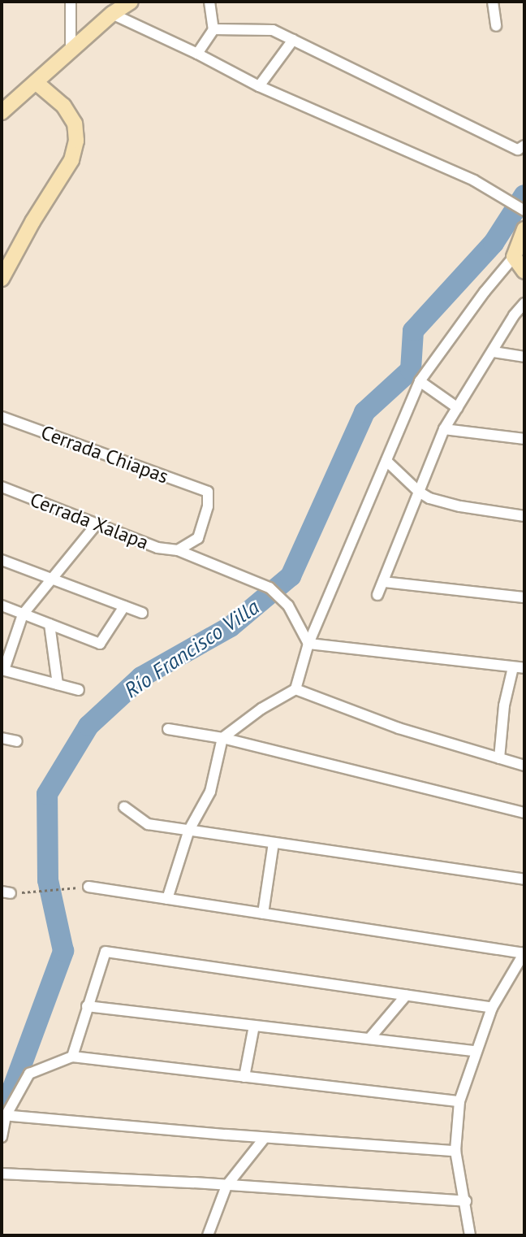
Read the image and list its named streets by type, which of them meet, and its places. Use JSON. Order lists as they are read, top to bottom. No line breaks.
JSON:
{"streets":{"street":["Cerrada Chiapas","Cerrada Xalapa"]},"crossings":[["Cerrada Chiapas","Cerrada Xalapa"]],"water":["Río Francisco Villa"]}
